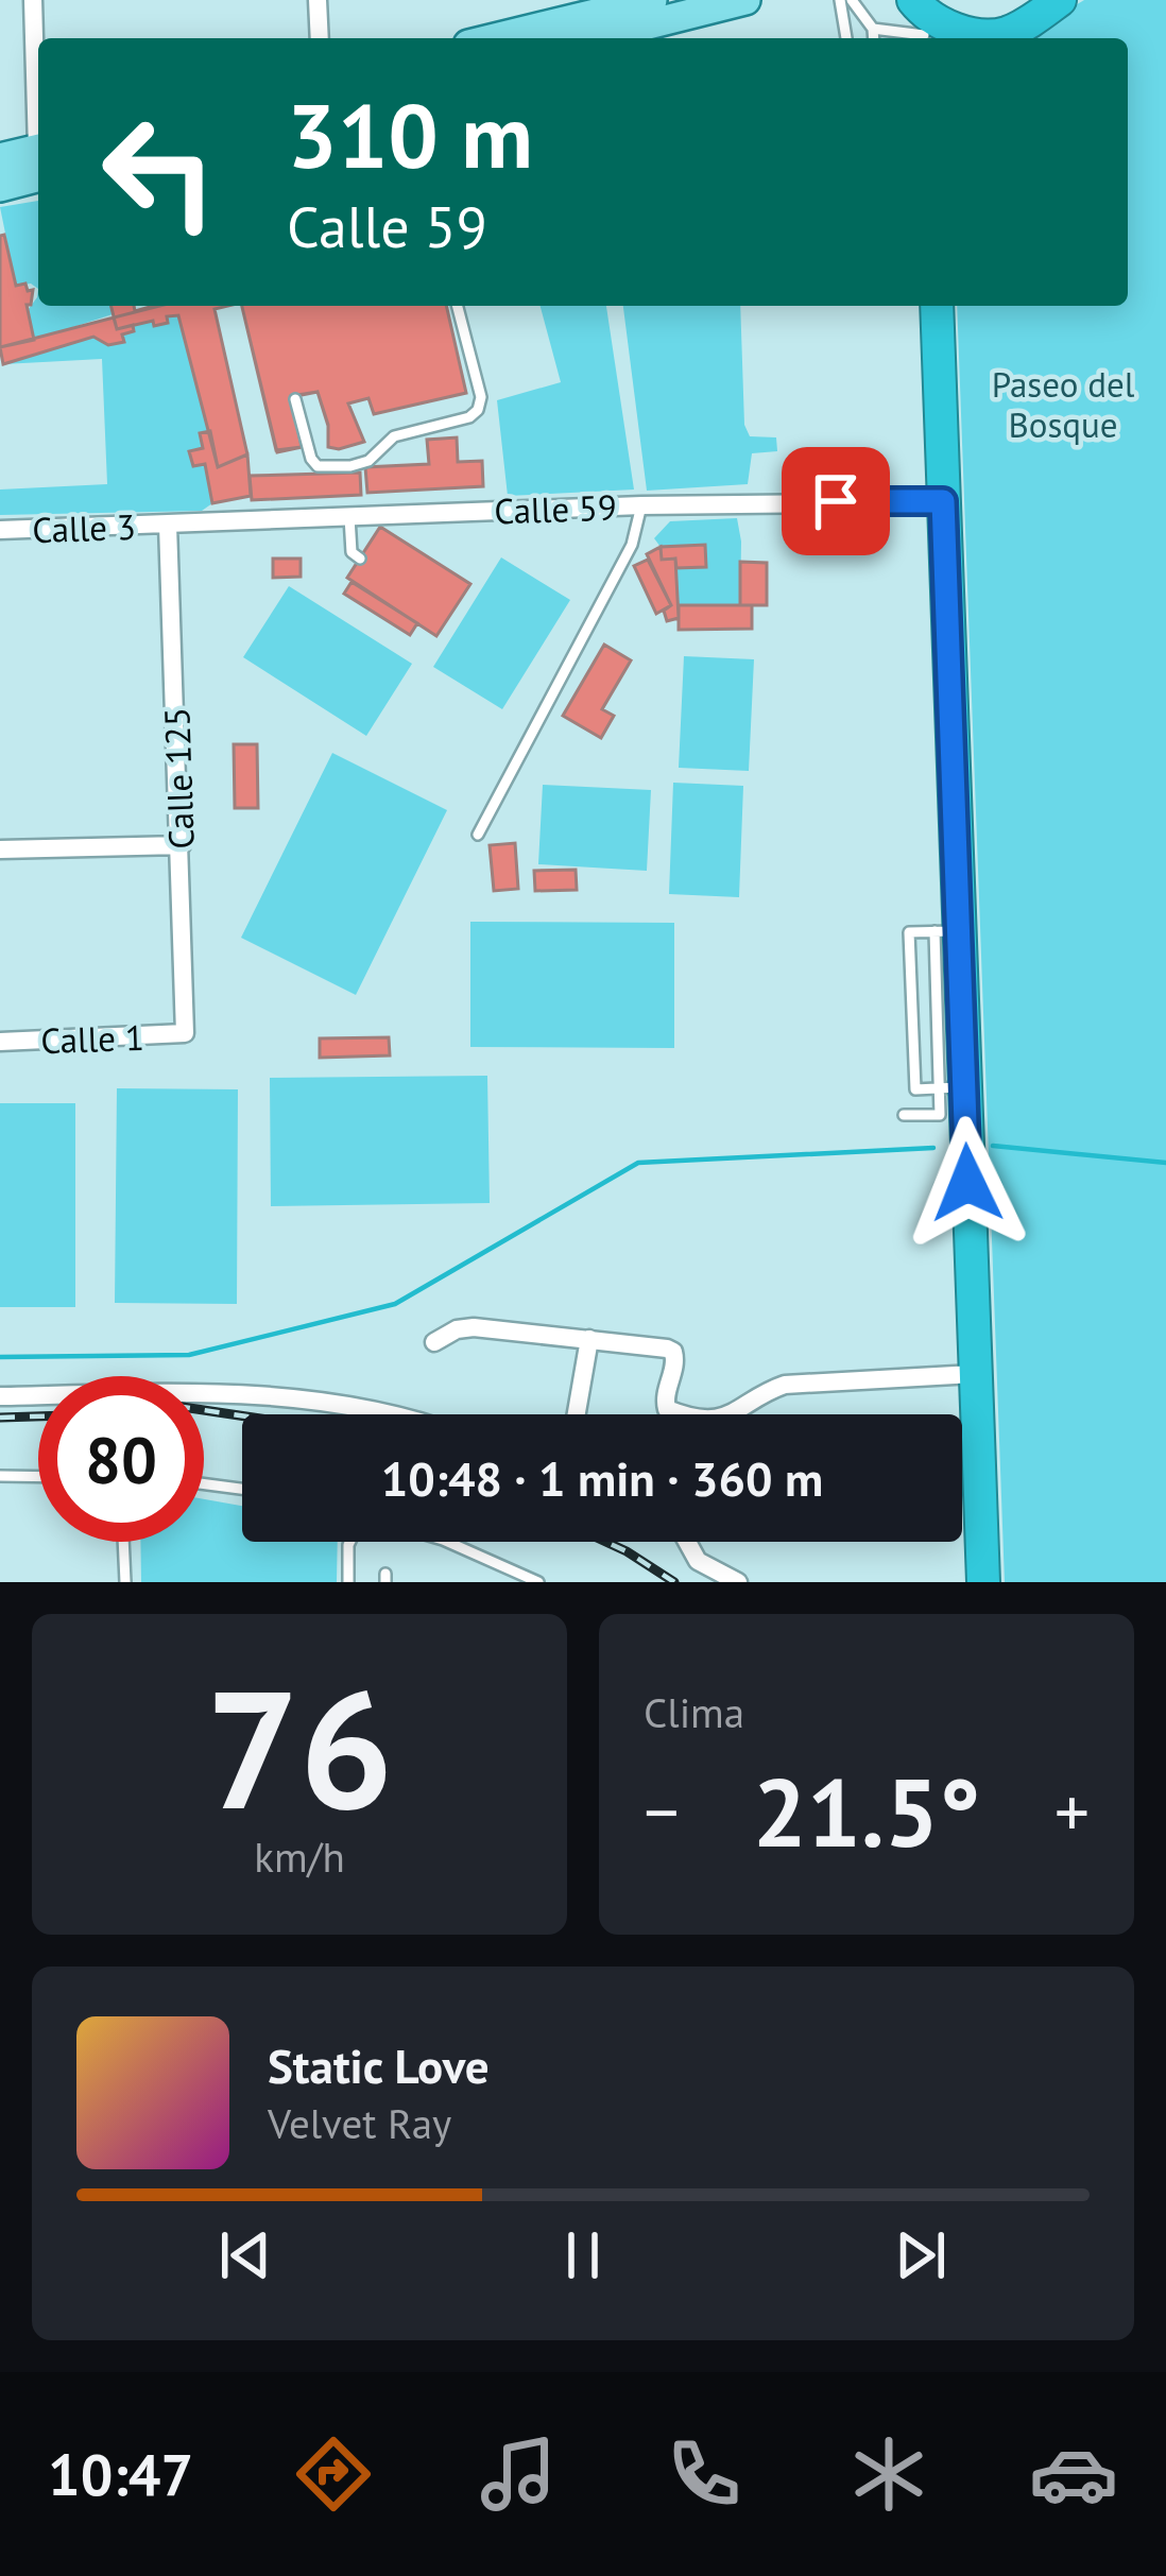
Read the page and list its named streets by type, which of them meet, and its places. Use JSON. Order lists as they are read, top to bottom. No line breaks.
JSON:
{"streets":{"street":["Calle 59","Calle 3","Calle 125","Calle 1"]},"crossings":[["Calle 59","Calle 3"],["Calle 59","Calle 125"],["Calle 3","Calle 125"],["Calle 125","Calle 1"]],"parks":["Paseo del Bosque"],"page":{"turn":["310 m","Calle 59"],"limit":"80","trip":"10:48 · 1 min · 360 m","tile":[["76","km/h"],"Clima"],"heat":["−","21.5°","+"],"song":["Static Love","Velvet Ray"],"tabs":"10:47"}}
